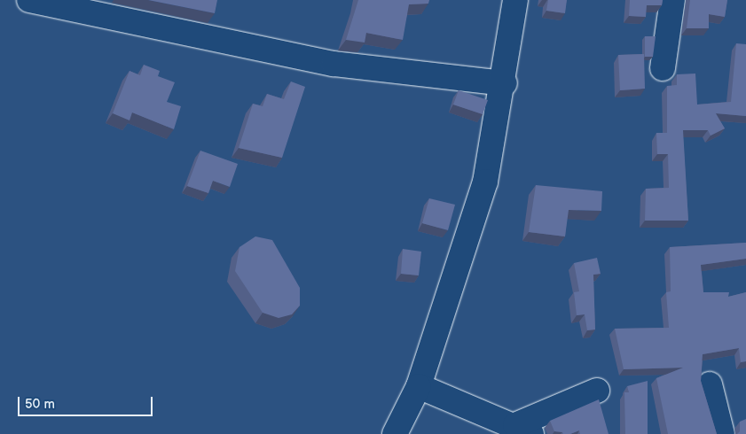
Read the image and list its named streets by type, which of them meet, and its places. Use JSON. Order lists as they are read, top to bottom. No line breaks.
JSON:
{"scale_bar":"50 m"}
